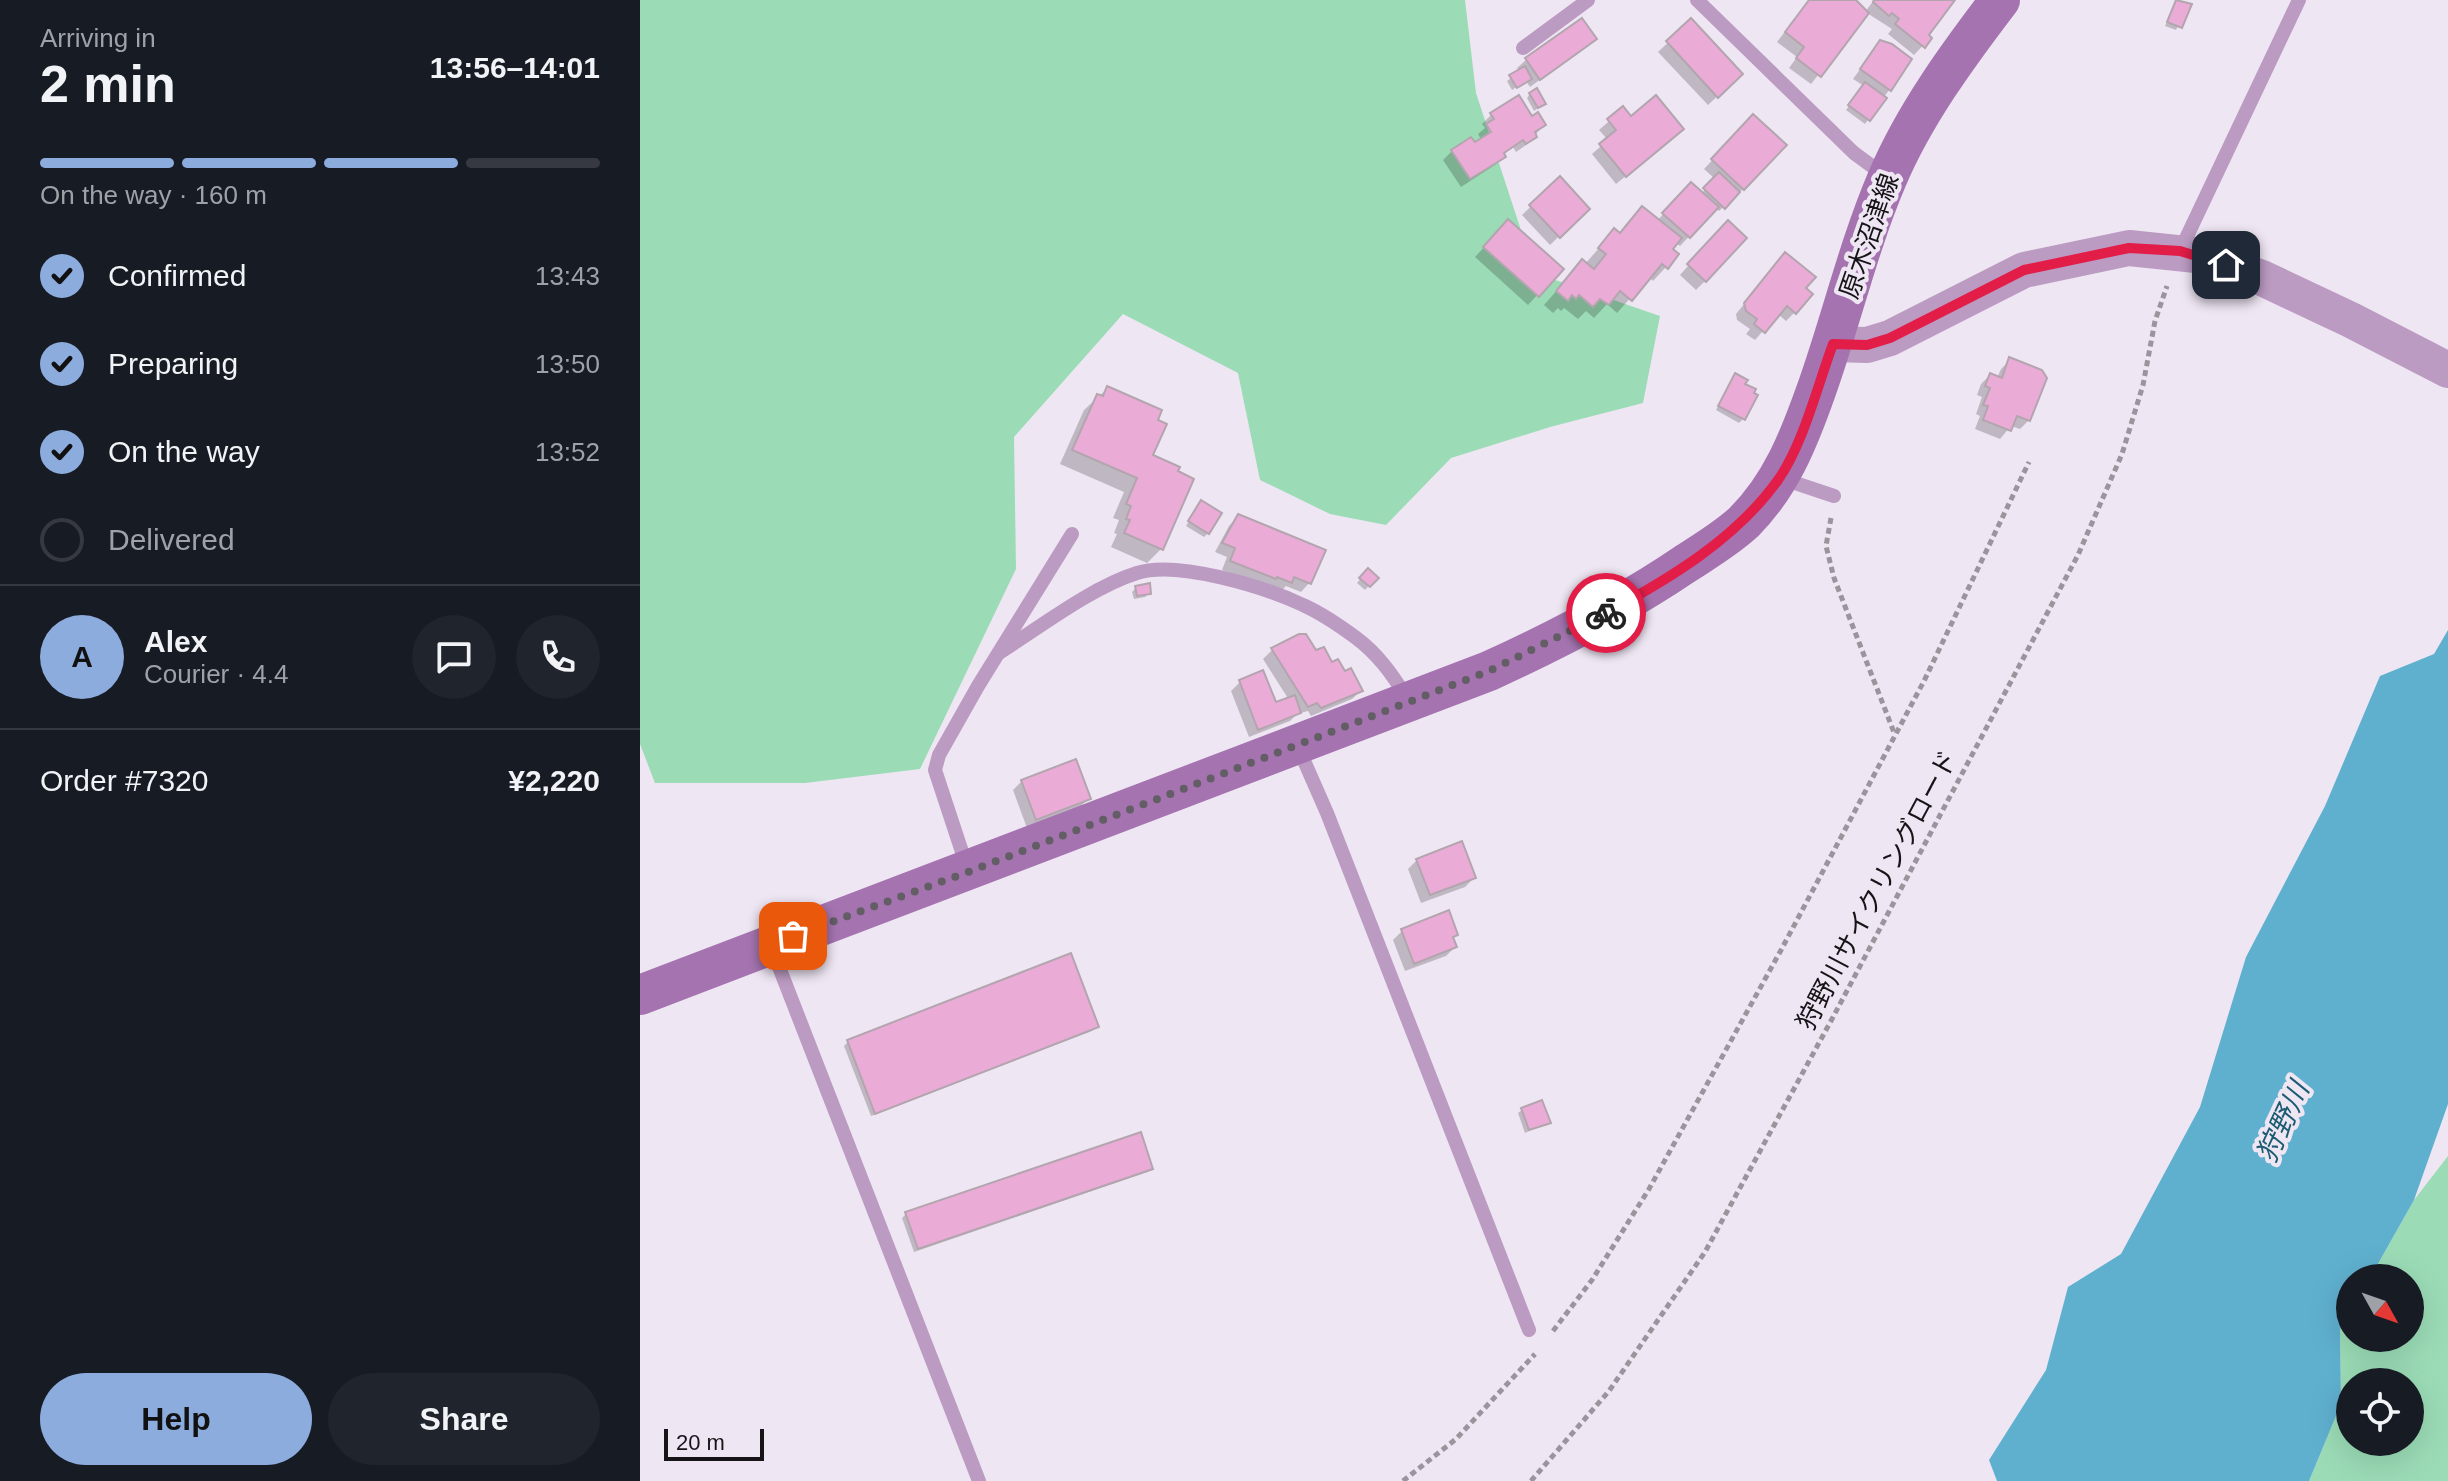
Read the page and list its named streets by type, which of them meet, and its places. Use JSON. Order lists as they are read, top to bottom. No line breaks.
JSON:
{"streets":{"main road":["原木沼津線"],"path":["狩野川サイクリングロード"]},"water":["狩野川"],"scale_bar":"20 m","north":"bottom right","page":{"heading":["2 min","Arriving in","13:56–14:01"],"panel":["Alex","Courier · 4.4","Order #7320","¥2,220"],"bar":"On the way · 160 m","list":[["Confirmed","13:43"],["Preparing","13:50"],["On the way","13:52"],"Delivered"],"round":"A","buttons":["Help","Share"],"scale":"20 m"}}
